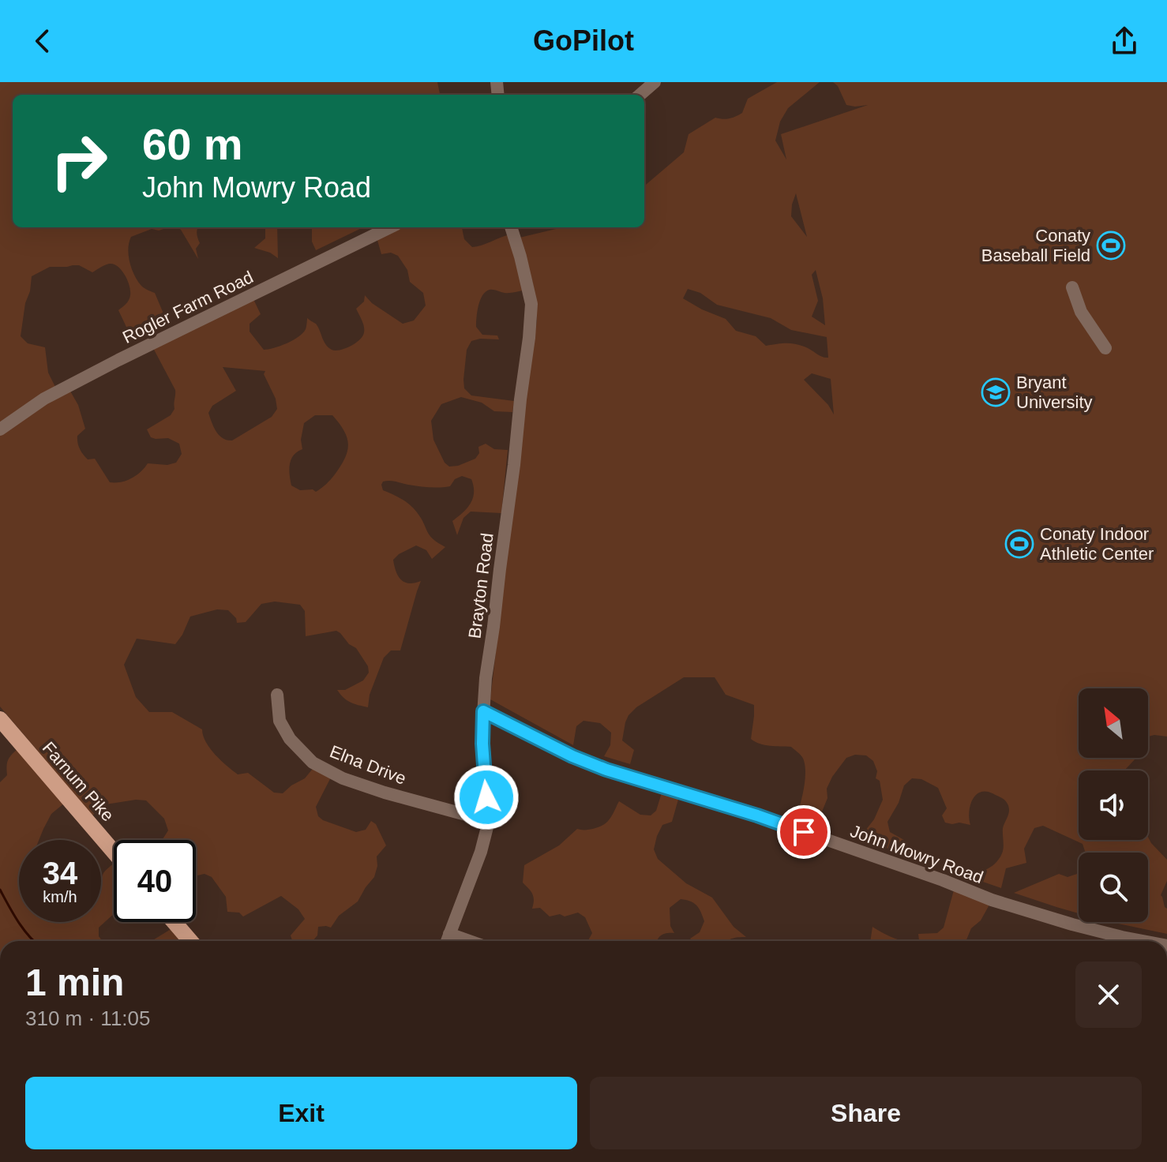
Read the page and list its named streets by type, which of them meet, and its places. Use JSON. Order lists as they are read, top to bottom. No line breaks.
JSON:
{"streets":{"main road":["Farnum Pike"],"street":["Rogler Farm Road","Brayton Road","Elna Drive","John Mowry Road"]},"crossings":[["Brayton Road","Elna Drive"],["Brayton Road","John Mowry Road"]],"places":{"sports":["Conaty Baseball Field","Conaty Indoor Athletic Center"],"school or university":["Bryant University"]},"north":"top left","page":{"header":"GoPilot","turn":["60 m","John Mowry Road"],"speed":"34 km/h","limit":"40","heading":["1 min","310 m · 11:05"],"buttons":["Exit","Share"]}}
